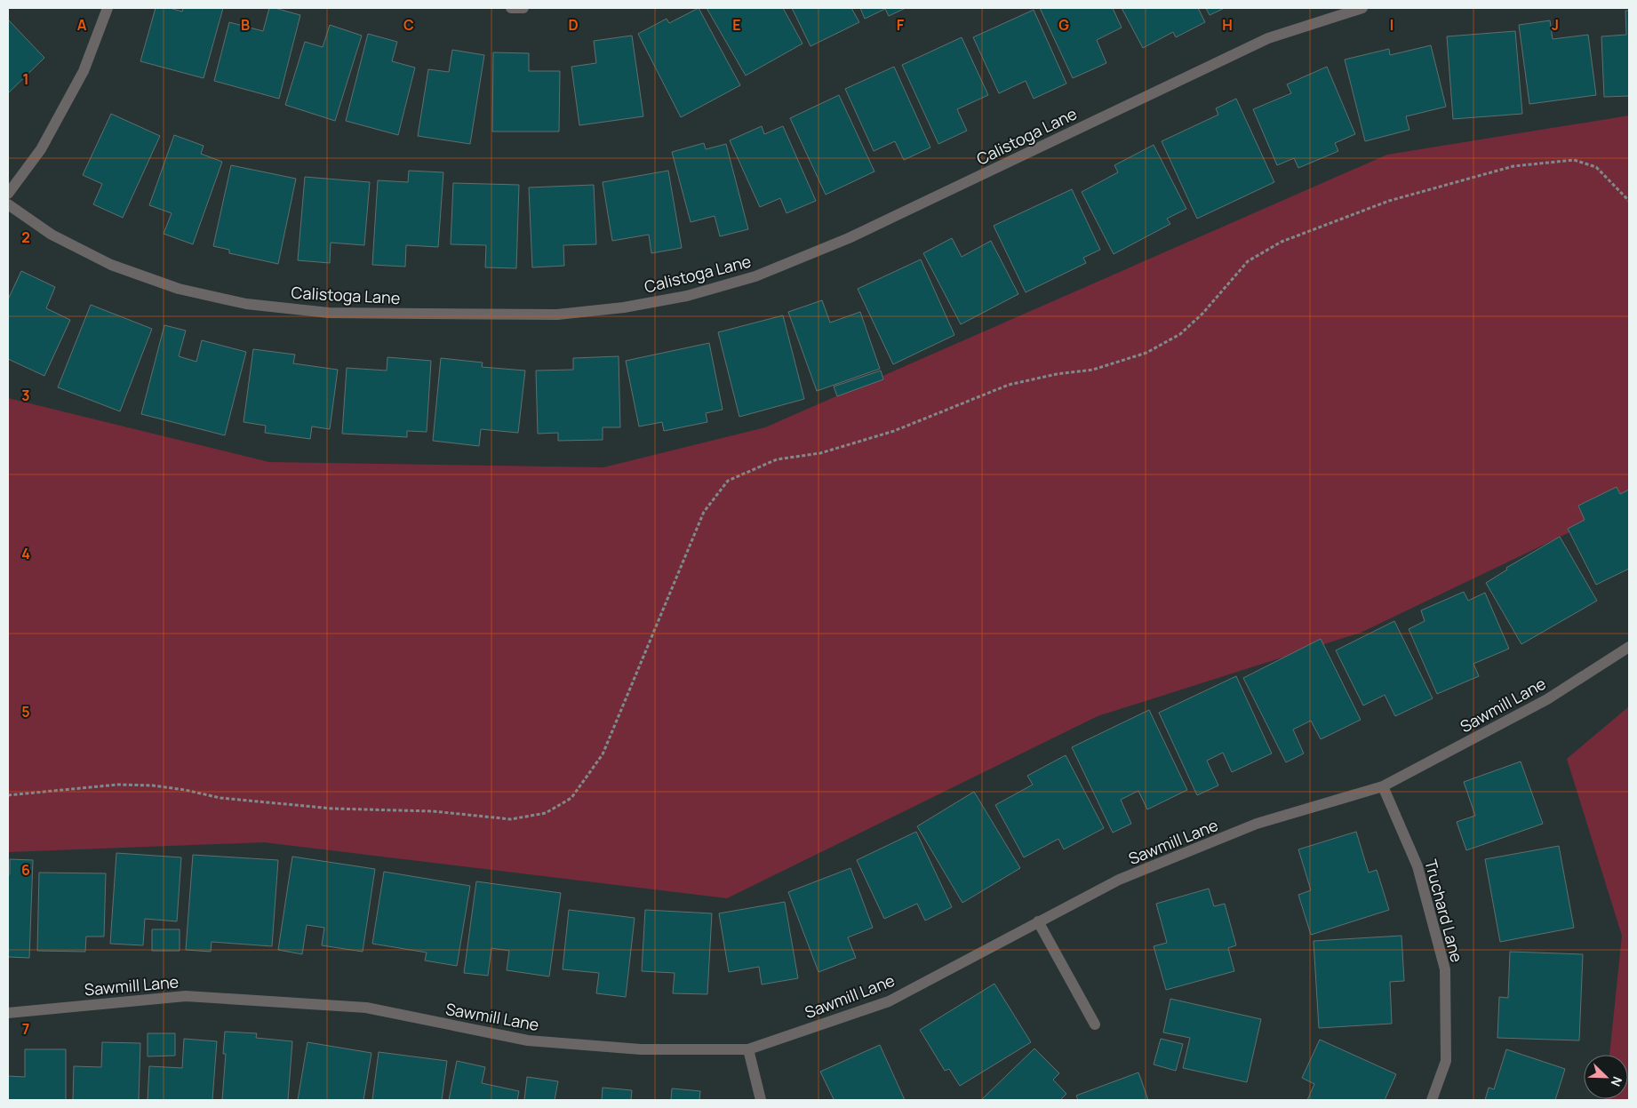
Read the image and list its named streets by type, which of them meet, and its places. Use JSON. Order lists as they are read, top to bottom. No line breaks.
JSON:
{"streets":{"street":["Calistoga Lane","Sawmill Lane","Truchard Lane"]},"crossings":[["Sawmill Lane","Truchard Lane"]],"north":"bottom right","grid":{"columns":["A","B","C","D","E","F","G","H","I","J"],"rows":["1","2","3","4","5","6","7"]}}
